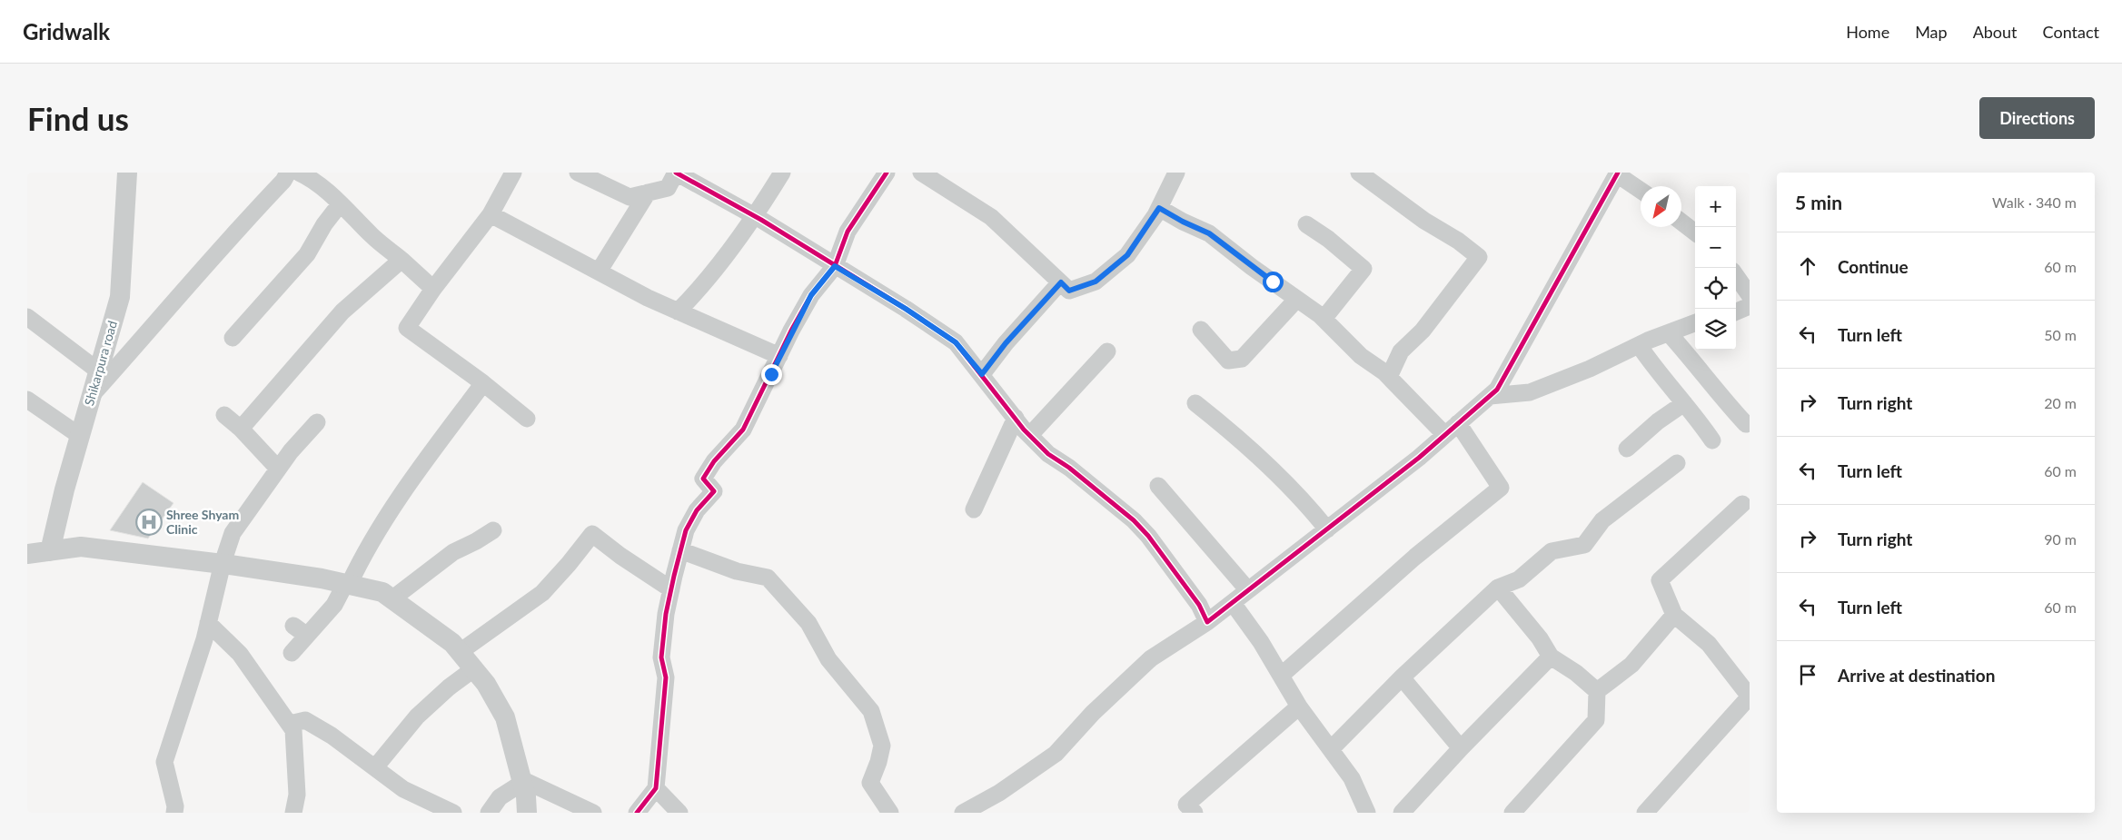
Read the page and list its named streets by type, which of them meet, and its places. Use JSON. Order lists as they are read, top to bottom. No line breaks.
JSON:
{"streets":{"street":["Shikarpura road"]},"places":{"hospital":["Shree Shyam Clinic"]},"north":"bottom left","page":{"header":"Gridwalk","nav":["Home","Map","About","Contact"],"buttons":"Directions","title":"Find us","heading":["5 min","Walk · 340 m"],"map_buttons":["+","−"],"list":[["Continue","60 m"],["Turn left","50 m"],["Turn right","20 m"],["Turn left","60 m"],["Turn right","90 m"],["Turn left","60 m"],"Arrive at destination"]}}
